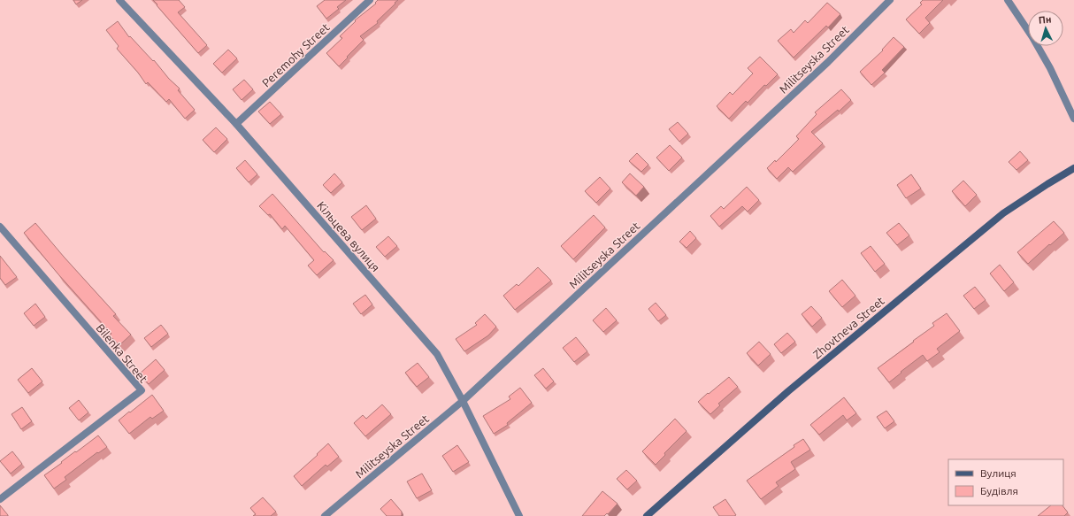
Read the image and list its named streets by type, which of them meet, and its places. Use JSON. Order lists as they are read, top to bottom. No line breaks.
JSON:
{"streets":{"main road":["Zhovtneva Street"],"street":["Peremohy Street","Militseyska Street","Кільцева вулиця","Bilenka Street"]},"crossings":[["Peremohy Street","Кільцева вулиця"],["Militseyska Street","Кільцева вулиця"]],"legend":["Вулиця","Будівля"],"north":"top"}
